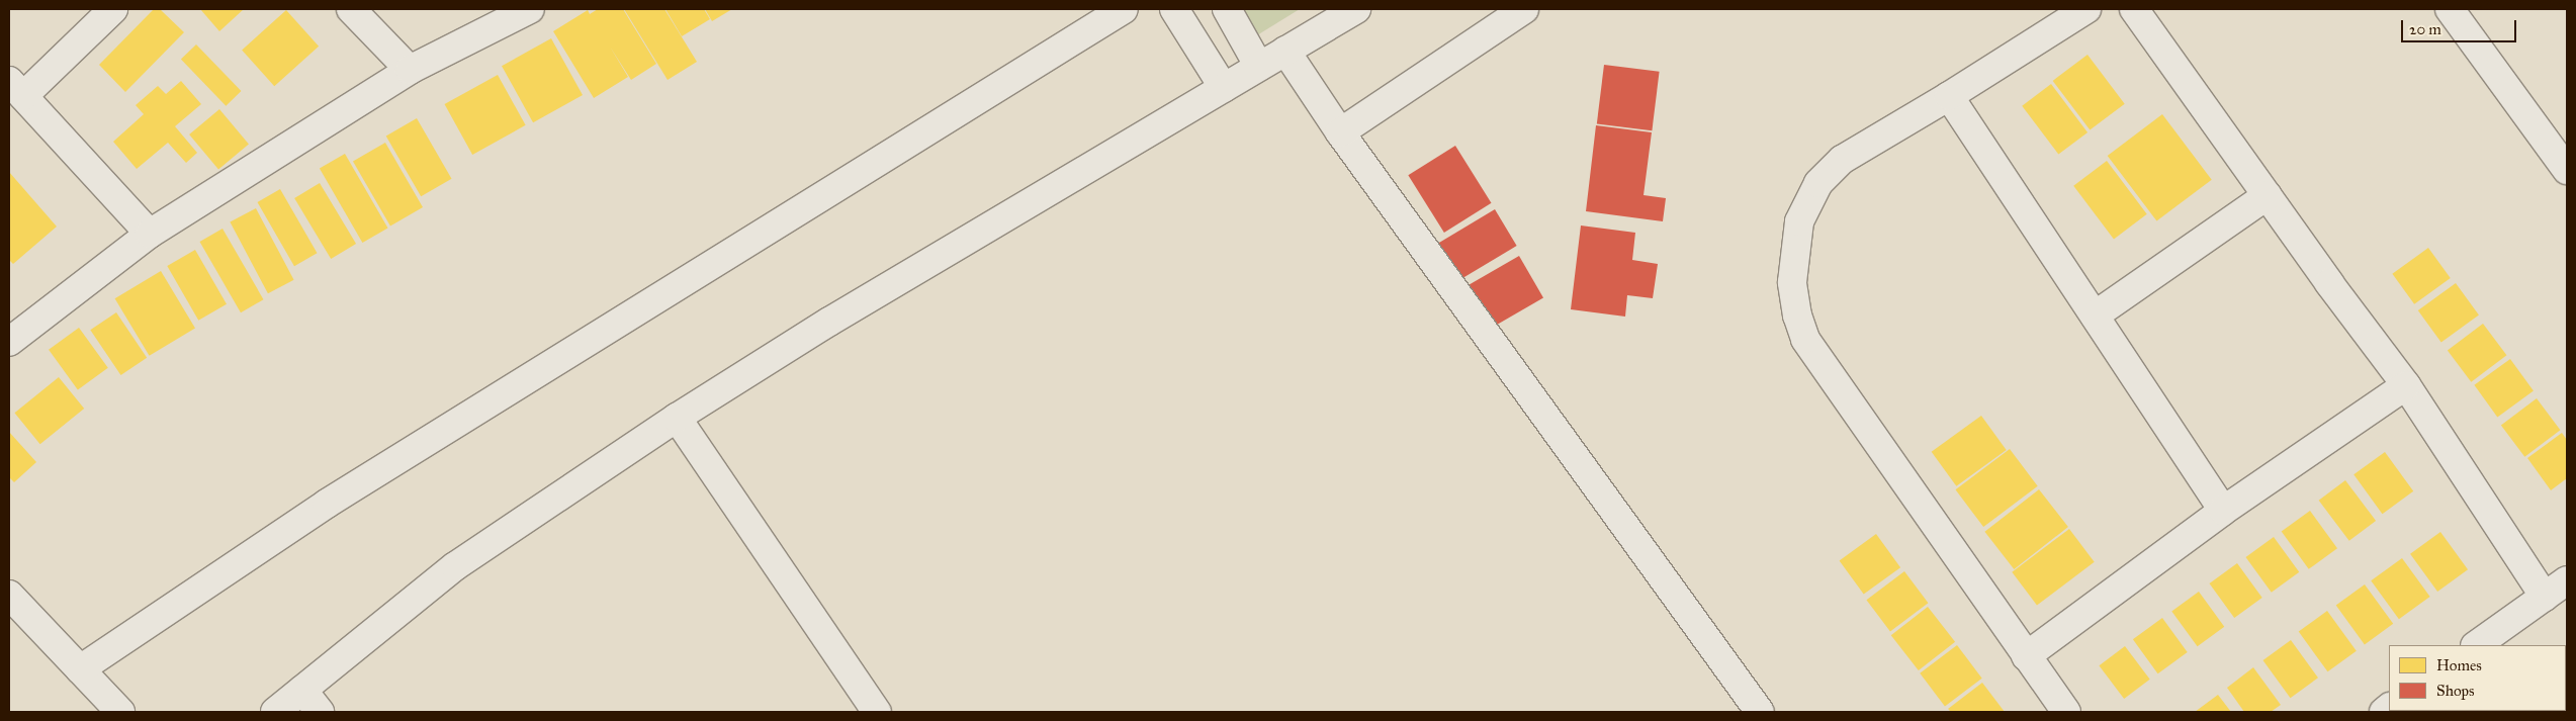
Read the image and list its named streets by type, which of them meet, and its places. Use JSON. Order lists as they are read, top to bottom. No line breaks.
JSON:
{"legend":["Homes","Shops"],"scale_bar":"20 m"}
